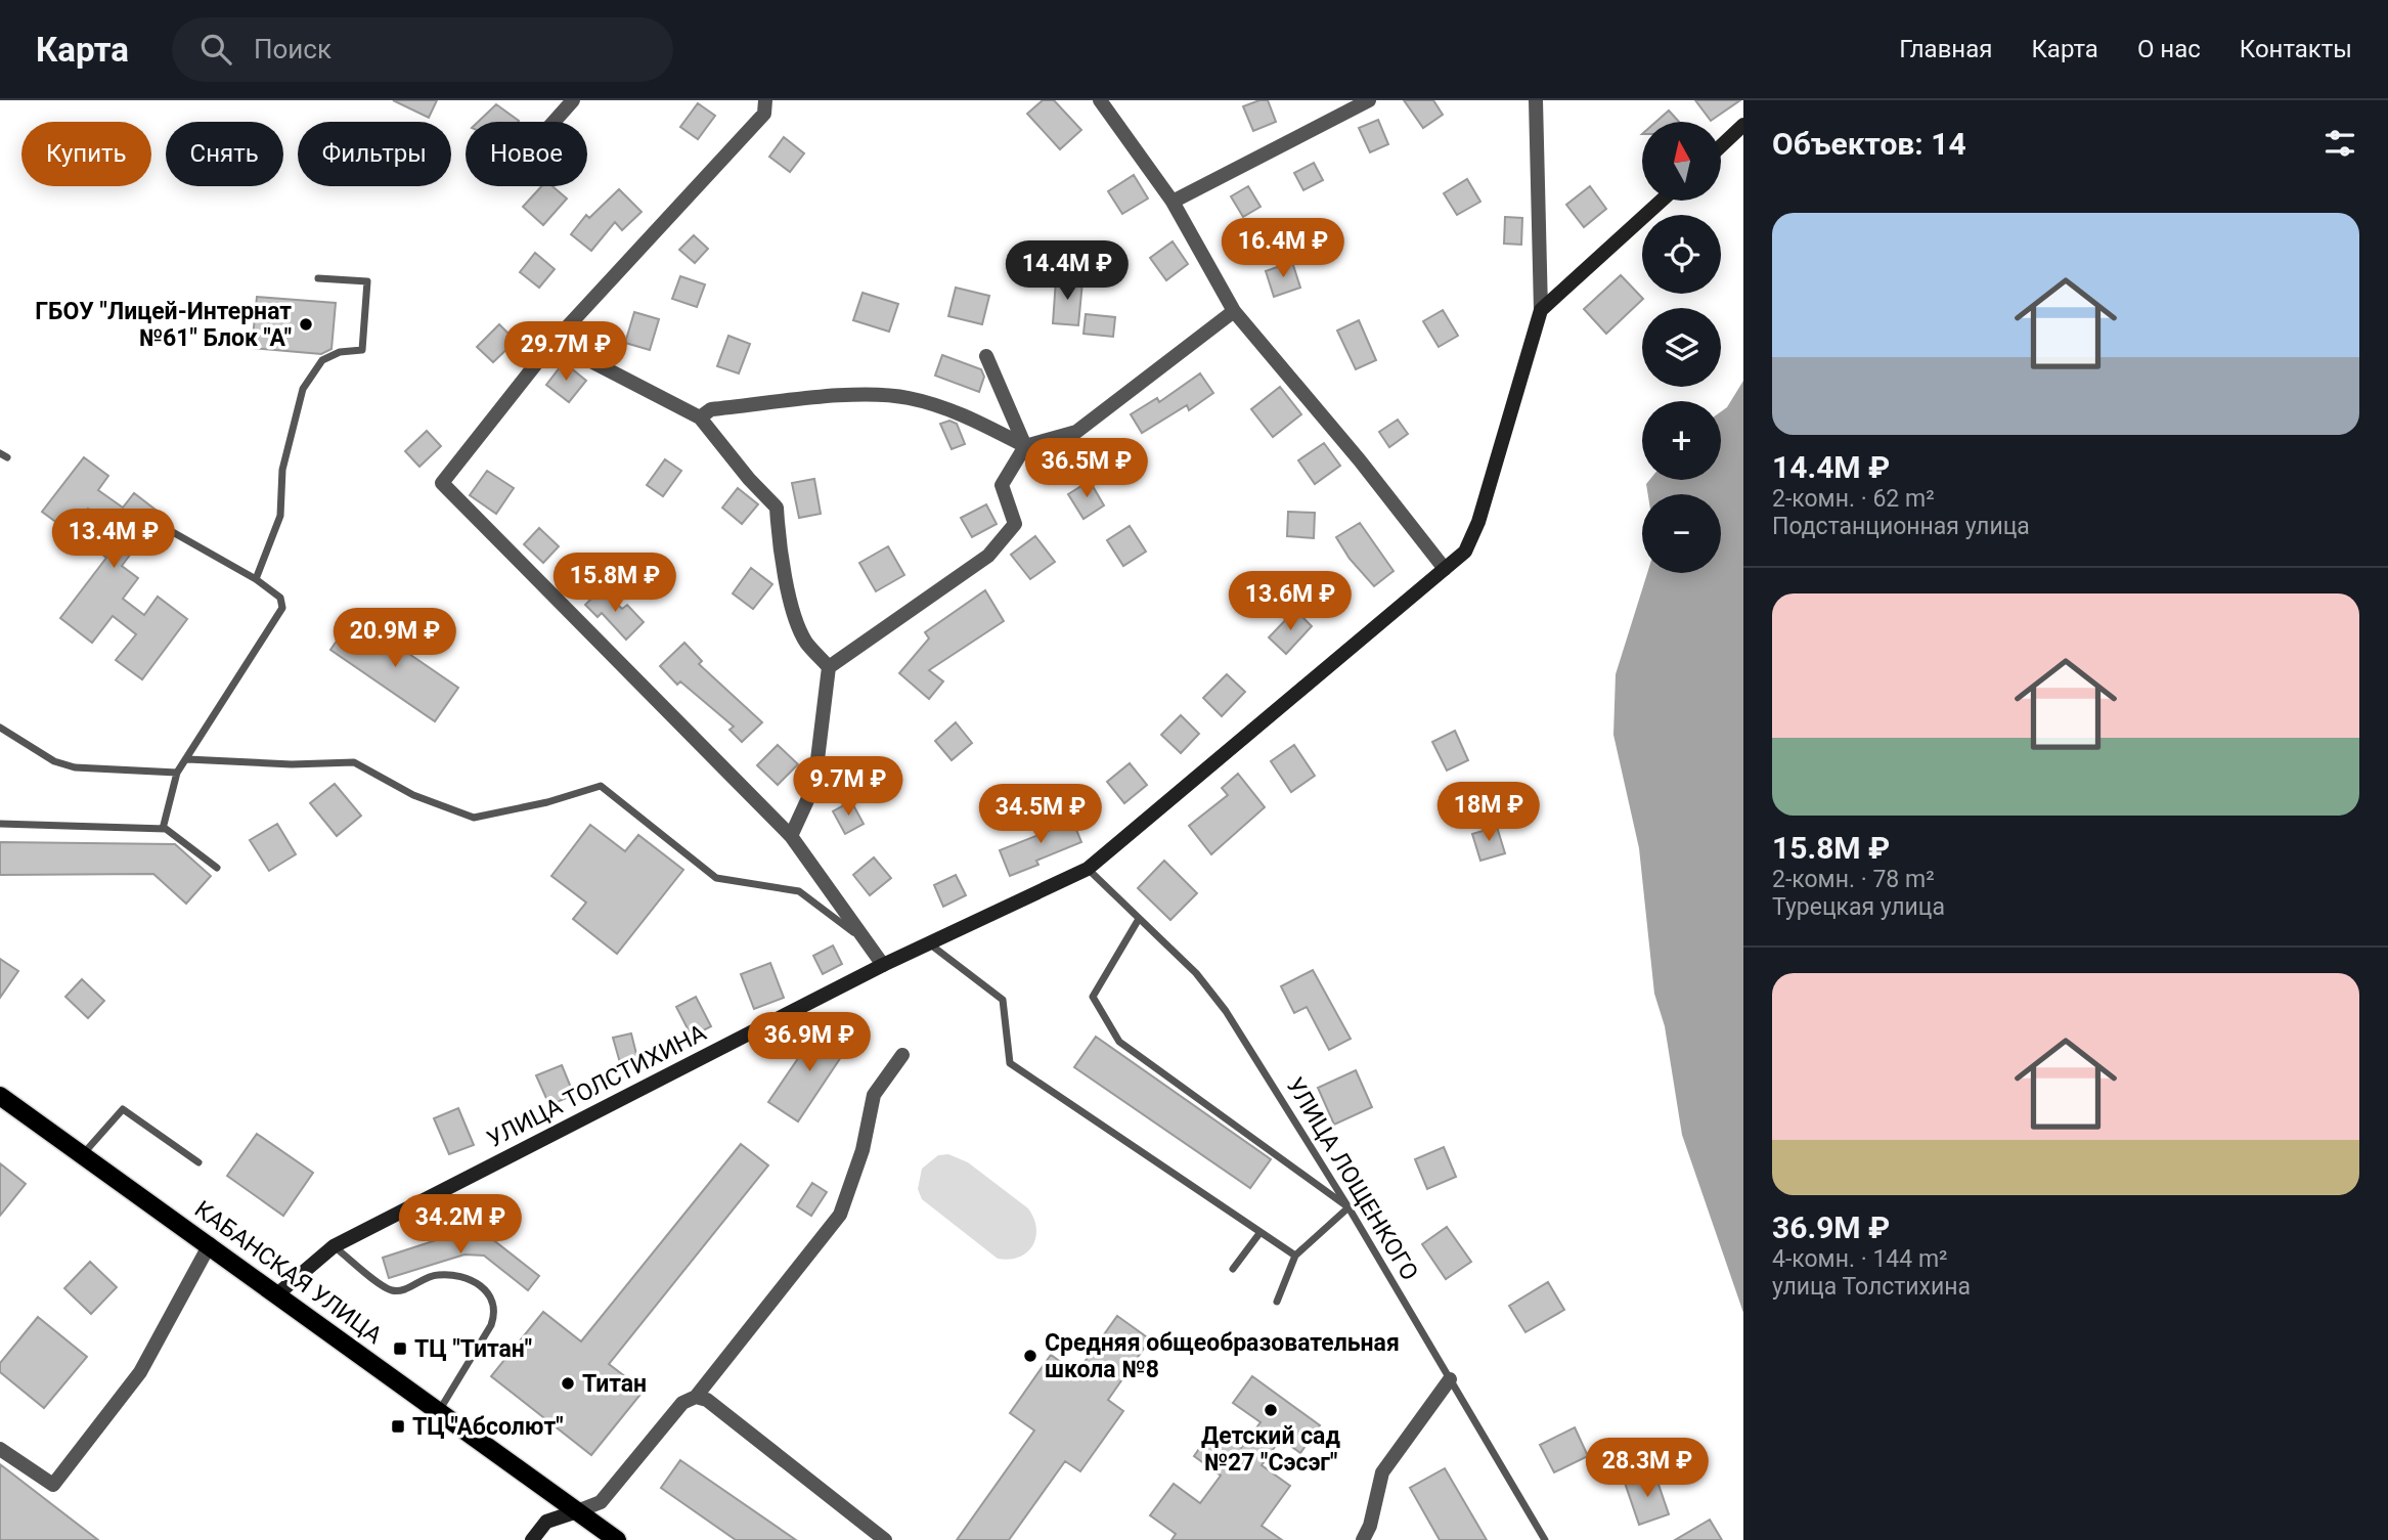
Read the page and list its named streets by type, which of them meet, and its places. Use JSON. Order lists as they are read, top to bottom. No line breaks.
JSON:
{"streets":{"main road":["КАБАНСКАЯ УЛИЦА"],"street":["УЛИЦА ТОЛСТИХИНА"],"lane":["УЛИЦА ЛОЩЕНКОГО"]},"crossings":[["УЛИЦА ТОЛСТИХИНА","УЛИЦА ЛОЩЕНКОГО"],["УЛИЦА ТОЛСТИХИНА","КАБАНСКАЯ УЛИЦА"]],"places":{"other":["ГБОУ \"Лицей-Интернат №61\" Блок \"А\"","Средняя общеобразовательная школа №8","Титан","Детский сад №27 \"Сэсэг\""],"transit":["ТЦ \"Титан\"","ТЦ \"Абсолют\""]},"north":"top","page":{"header":"Карта","search":"Поиск","nav":["Главная","Карта","О нас","Контакты"],"heading":"Объектов: 14","map_buttons":["+","−"],"chip":["Купить","Снять","Фильтры","Новое"],"list":[{"name":"14.4M ₽","note":"2-комн. · 62 m² · Подстанционная улица"},{"name":"15.8M ₽","note":"2-комн. · 78 m² · Турецкая улица"},{"name":"36.9M ₽","note":"4-комн. · 144 m² · улица Толстихина"}],"price":["16.4M ₽","14.4M ₽","29.7M ₽","36.5M ₽","13.4M ₽","15.8M ₽","13.6M ₽","20.9M ₽","9.7M ₽","18M ₽","34.5M ₽","36.9M ₽","34.2M ₽","28.3M ₽"]}}
